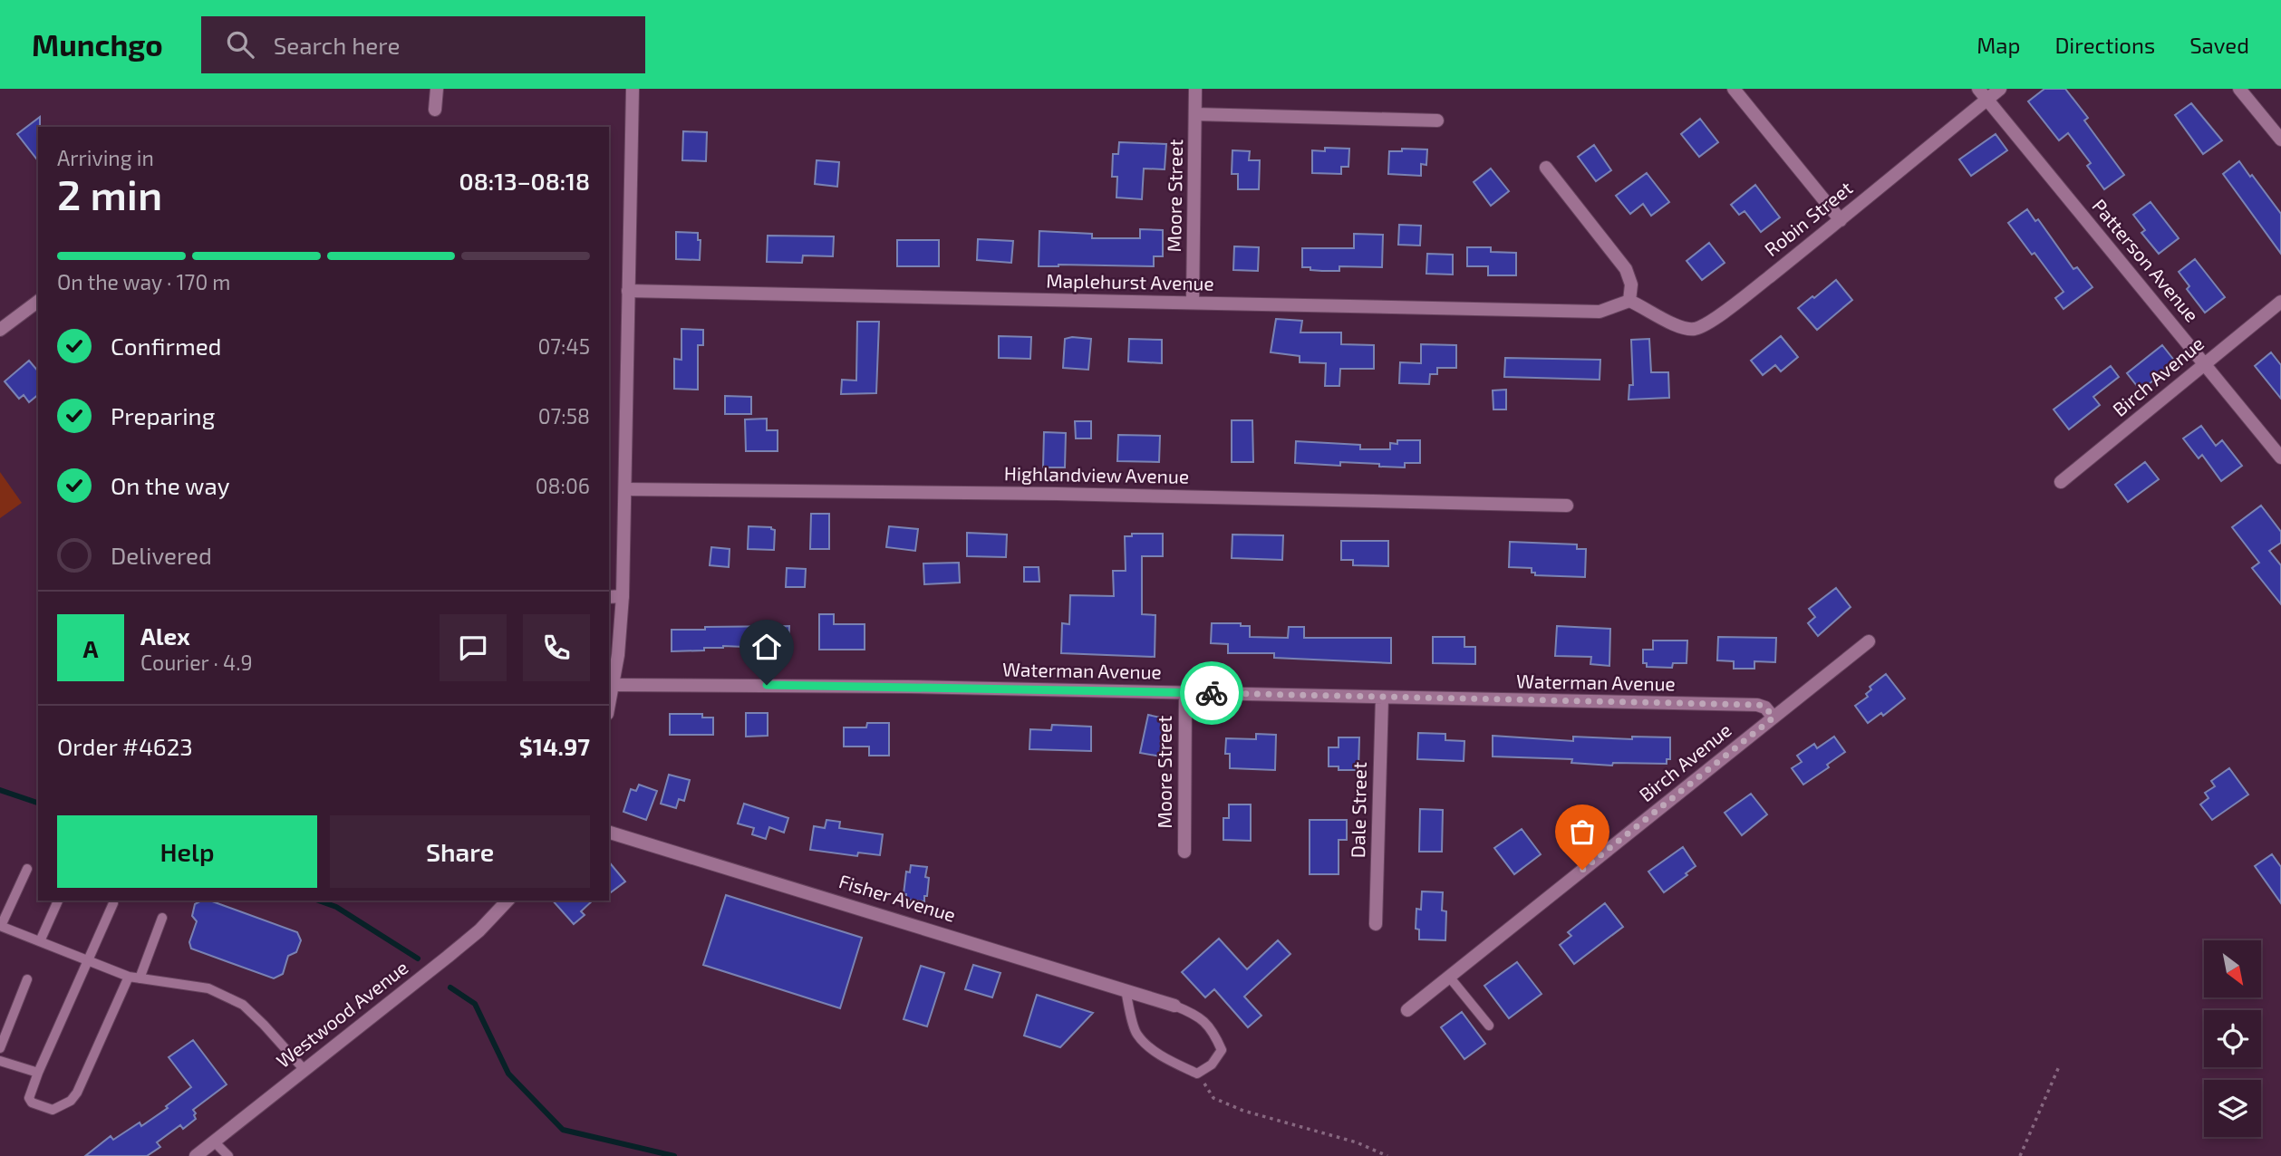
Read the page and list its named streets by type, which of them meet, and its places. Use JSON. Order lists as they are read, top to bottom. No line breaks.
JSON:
{"streets":{"street":["Moore Street","Robin Street","Patterson Avenue","Maplehurst Avenue","Birch Avenue","Highlandview Avenue","Waterman Avenue","Dale Street","Fisher Avenue","Westwood Avenue"]},"crossings":[["Moore Street","Maplehurst Avenue"],["Moore Street","Waterman Avenue"],["Robin Street","Patterson Avenue"],["Robin Street","Maplehurst Avenue"],["Patterson Avenue","Birch Avenue"],["Birch Avenue","Waterman Avenue"],["Waterman Avenue","Dale Street"]],"north":"bottom right","page":{"header":"Munchgo","search":"Search here","nav":["Map","Directions","Saved"],"heading":["2 min","Arriving in","08:13–08:18"],"panel":["Alex","Courier · 4.9","Order #4623","$14.97"],"bar":"On the way · 170 m","list":[["Confirmed","07:45"],["Preparing","07:58"],["On the way","08:06"],"Delivered"],"round":"A","buttons":["Help","Share"]}}
